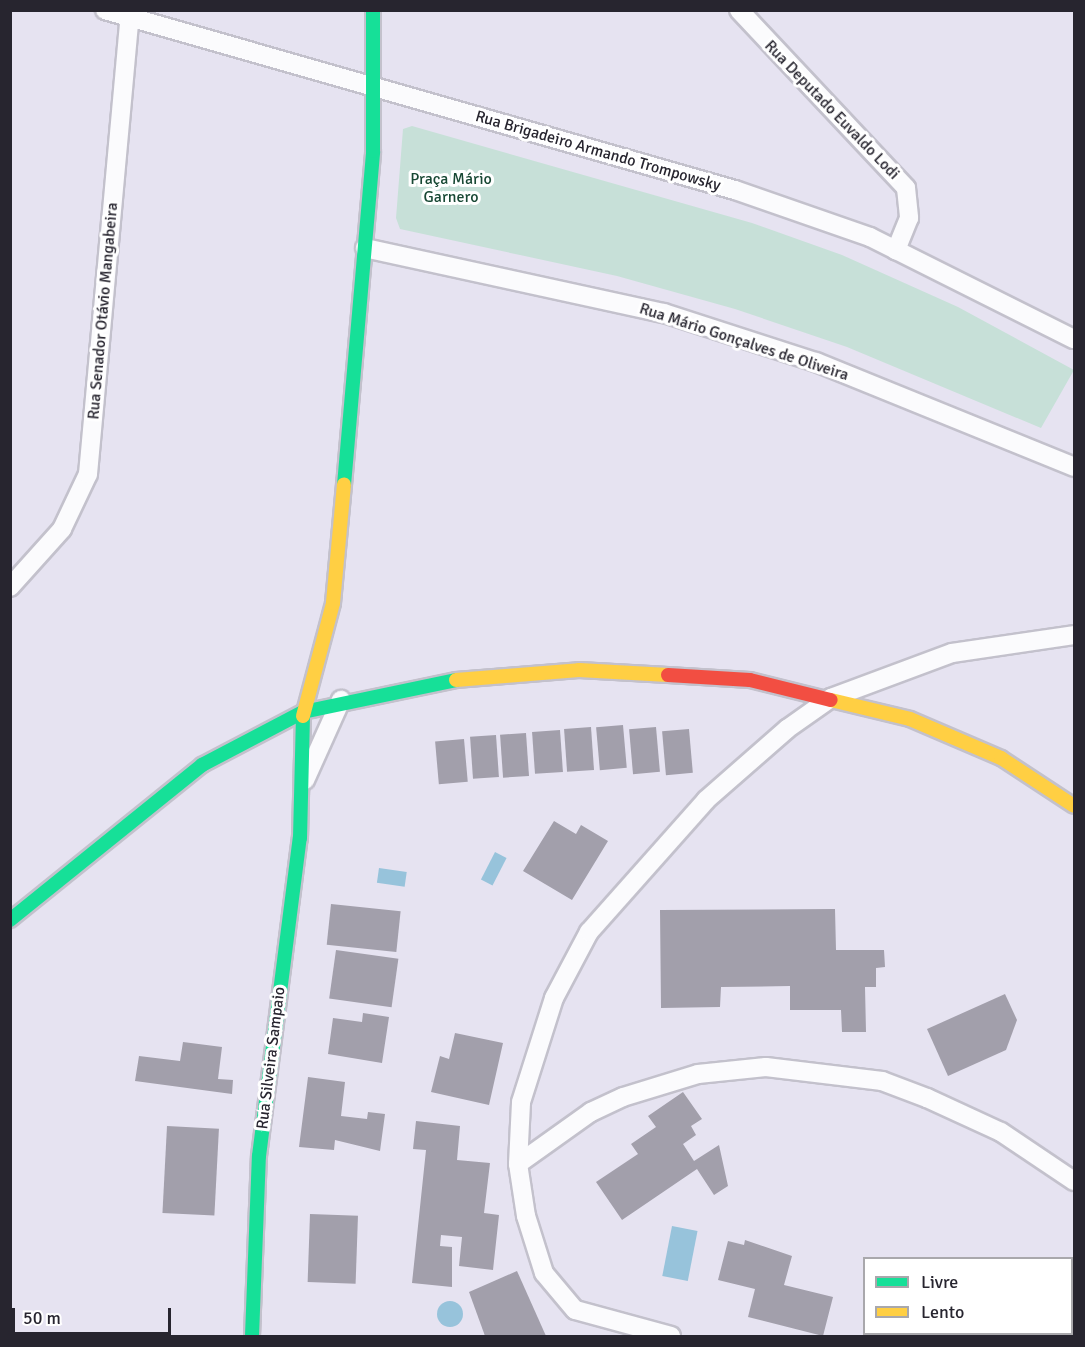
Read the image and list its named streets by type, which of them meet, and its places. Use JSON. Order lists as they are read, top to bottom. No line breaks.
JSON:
{"streets":{"street":["Rua Deputado Euvaldo Lodi","Rua Brigadeiro Armando Trompowsky","Rua Senador Otávio Mangabeira","Rua Mário Gonçalves de Oliveira","Rua Silveira Sampaio"]},"crossings":[["Rua Deputado Euvaldo Lodi","Rua Brigadeiro Armando Trompowsky"],["Rua Brigadeiro Armando Trompowsky","Rua Senador Otávio Mangabeira"],["Rua Brigadeiro Armando Trompowsky","Rua Silveira Sampaio"],["Rua Mário Gonçalves de Oliveira","Rua Silveira Sampaio"]],"parks":["Praça Mário Garnero"],"legend":["Livre","Lento"],"scale_bar":"50 m"}
